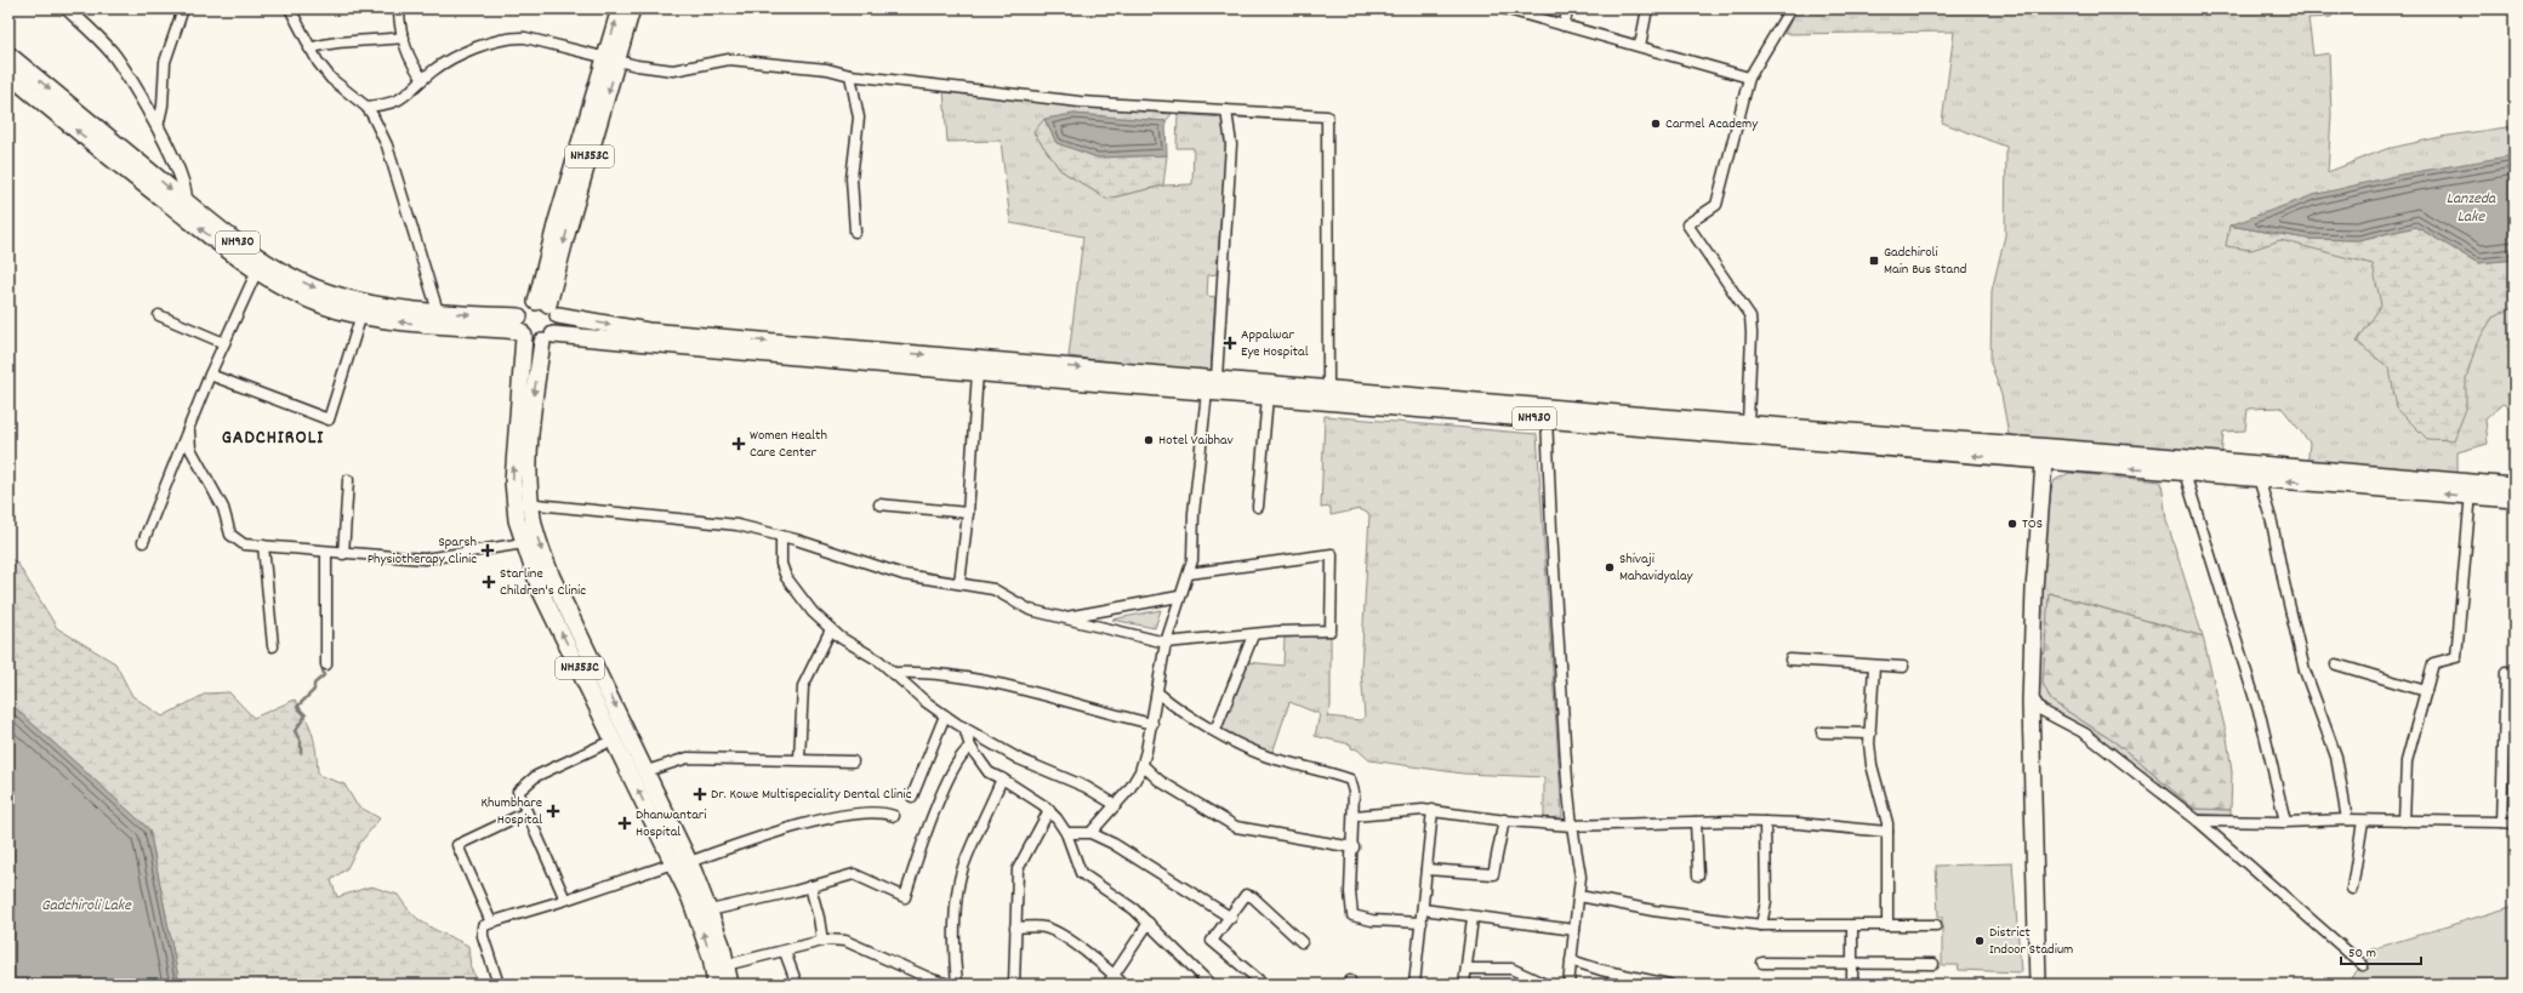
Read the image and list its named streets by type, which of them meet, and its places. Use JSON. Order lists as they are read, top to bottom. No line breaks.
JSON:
{"streets":{"main road":["NH353C","NH930"]},"crossings":[["NH353C","NH930"]],"districts":["GADCHIROLI"],"water":["Lanzeda Lake","Gadchiroli Lake"],"places":{"other":["Carmel Academy","Hotel Vaibhav","TOS","Shivaji Mahavidyalay","District Indoor Stadium"],"transit":["Gadchiroli Main Bus Stand"],"health":["Appalwar Eye Hospital","Women Health Care Center","Sparsh Physiotherapy Clinic","Starline Children's Clinic","Dr. Kowe Multispeciality Dental Clinic","Khumbhare Hospital","Dhanwantari Hospital"]},"scale_bar":"50 m"}
